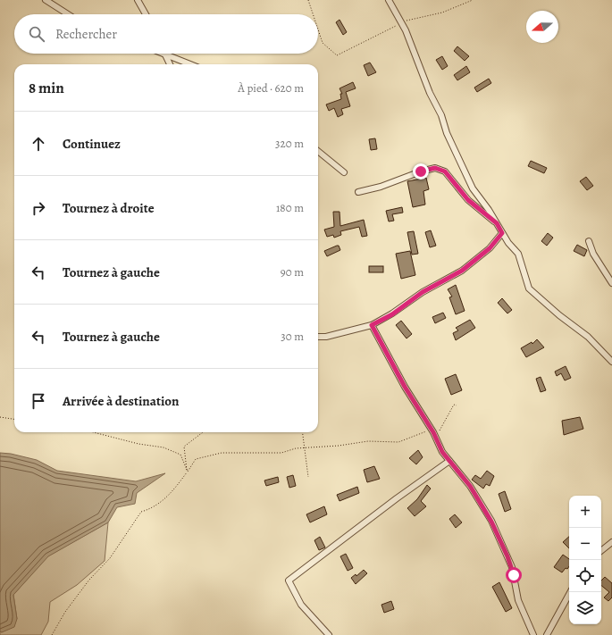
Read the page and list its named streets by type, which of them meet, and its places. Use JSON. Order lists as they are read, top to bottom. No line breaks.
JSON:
{"north":"left","page":{"search":"Rechercher","heading":["8 min","À pied · 620 m"],"list":[["Continuez","320 m"],["Tournez à droite","180 m"],["Tournez à gauche","90 m"],["Tournez à gauche","30 m"],"Arrivée à destination"],"map_buttons":["+","−"]}}
